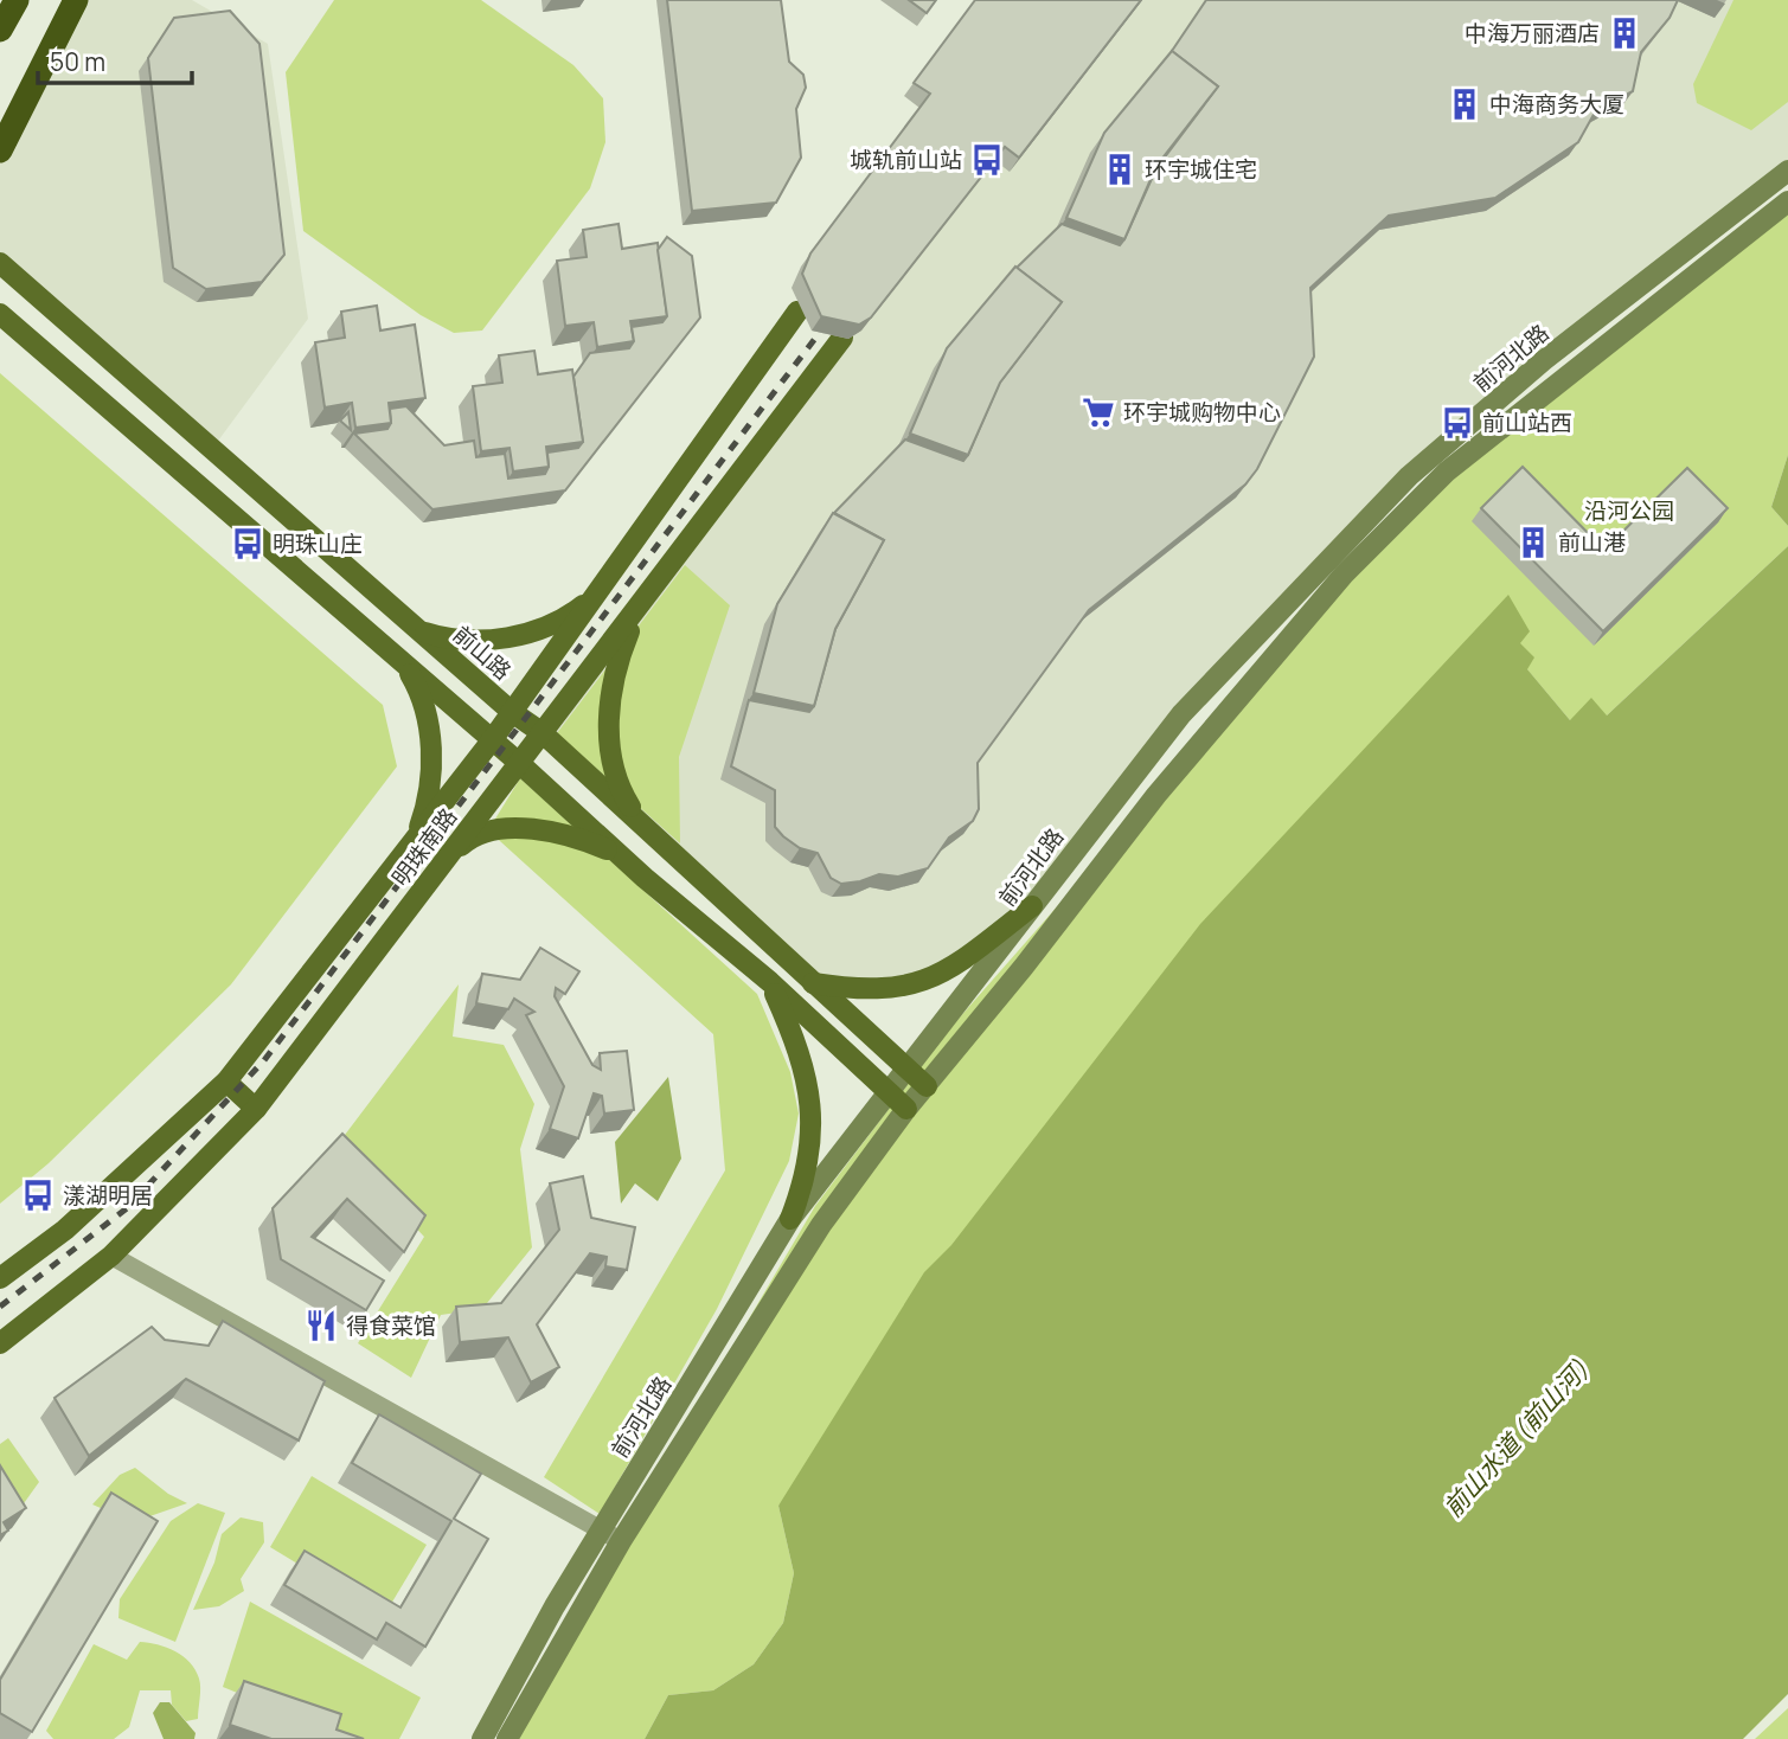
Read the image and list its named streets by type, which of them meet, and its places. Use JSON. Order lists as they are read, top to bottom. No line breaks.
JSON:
{"streets":{"main road":["前河北路","前山路","明珠南路"]},"crossings":[["前河北路","前山路"],["前山路","明珠南路"]],"water":["前山水道 (前山河)"],"parks":["沿河公园"],"places":{"building":["中海万丽酒店","中海商务大厦","环宇城住宅","前山港"],"bus stop":["城轨前山站","前山站西","明珠山庄","漾湖明居"],"supermarket":["环宇城购物中心"],"restaurant":["得食菜馆"]},"scale_bar":"50 m"}
